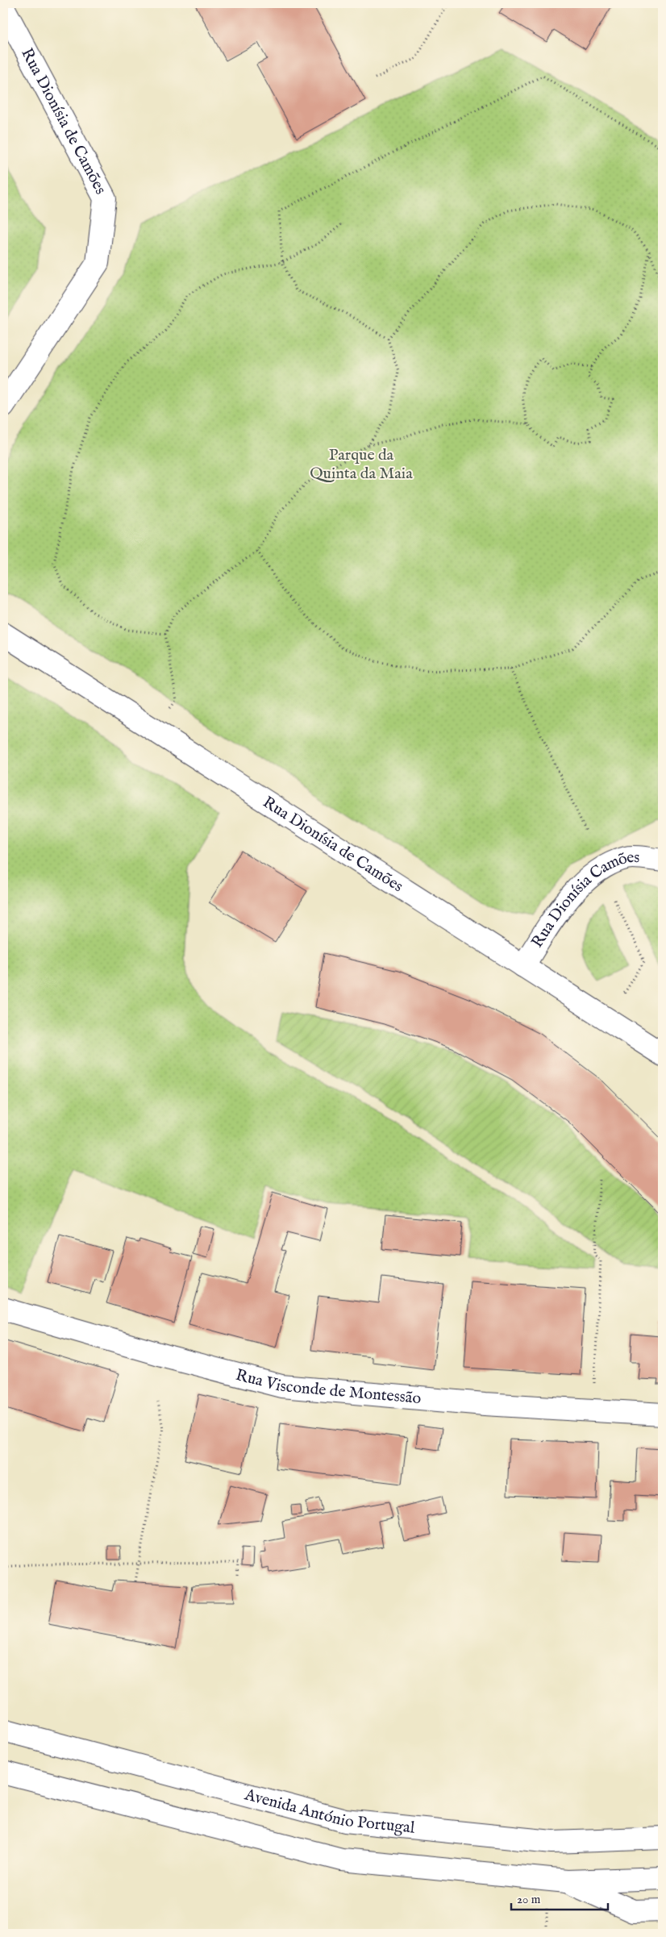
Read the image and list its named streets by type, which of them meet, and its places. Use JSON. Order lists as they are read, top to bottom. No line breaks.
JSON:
{"streets":{"street":["Rua Dionísia de Camões","Rua Dionísia Camões","Rua Visconde de Montessão","Avenida António Portugal"]},"crossings":[["Rua Dionísia de Camões","Rua Dionísia Camões"]],"parks":["Parque da Quinta da Maia"],"scale_bar":"20 m"}
